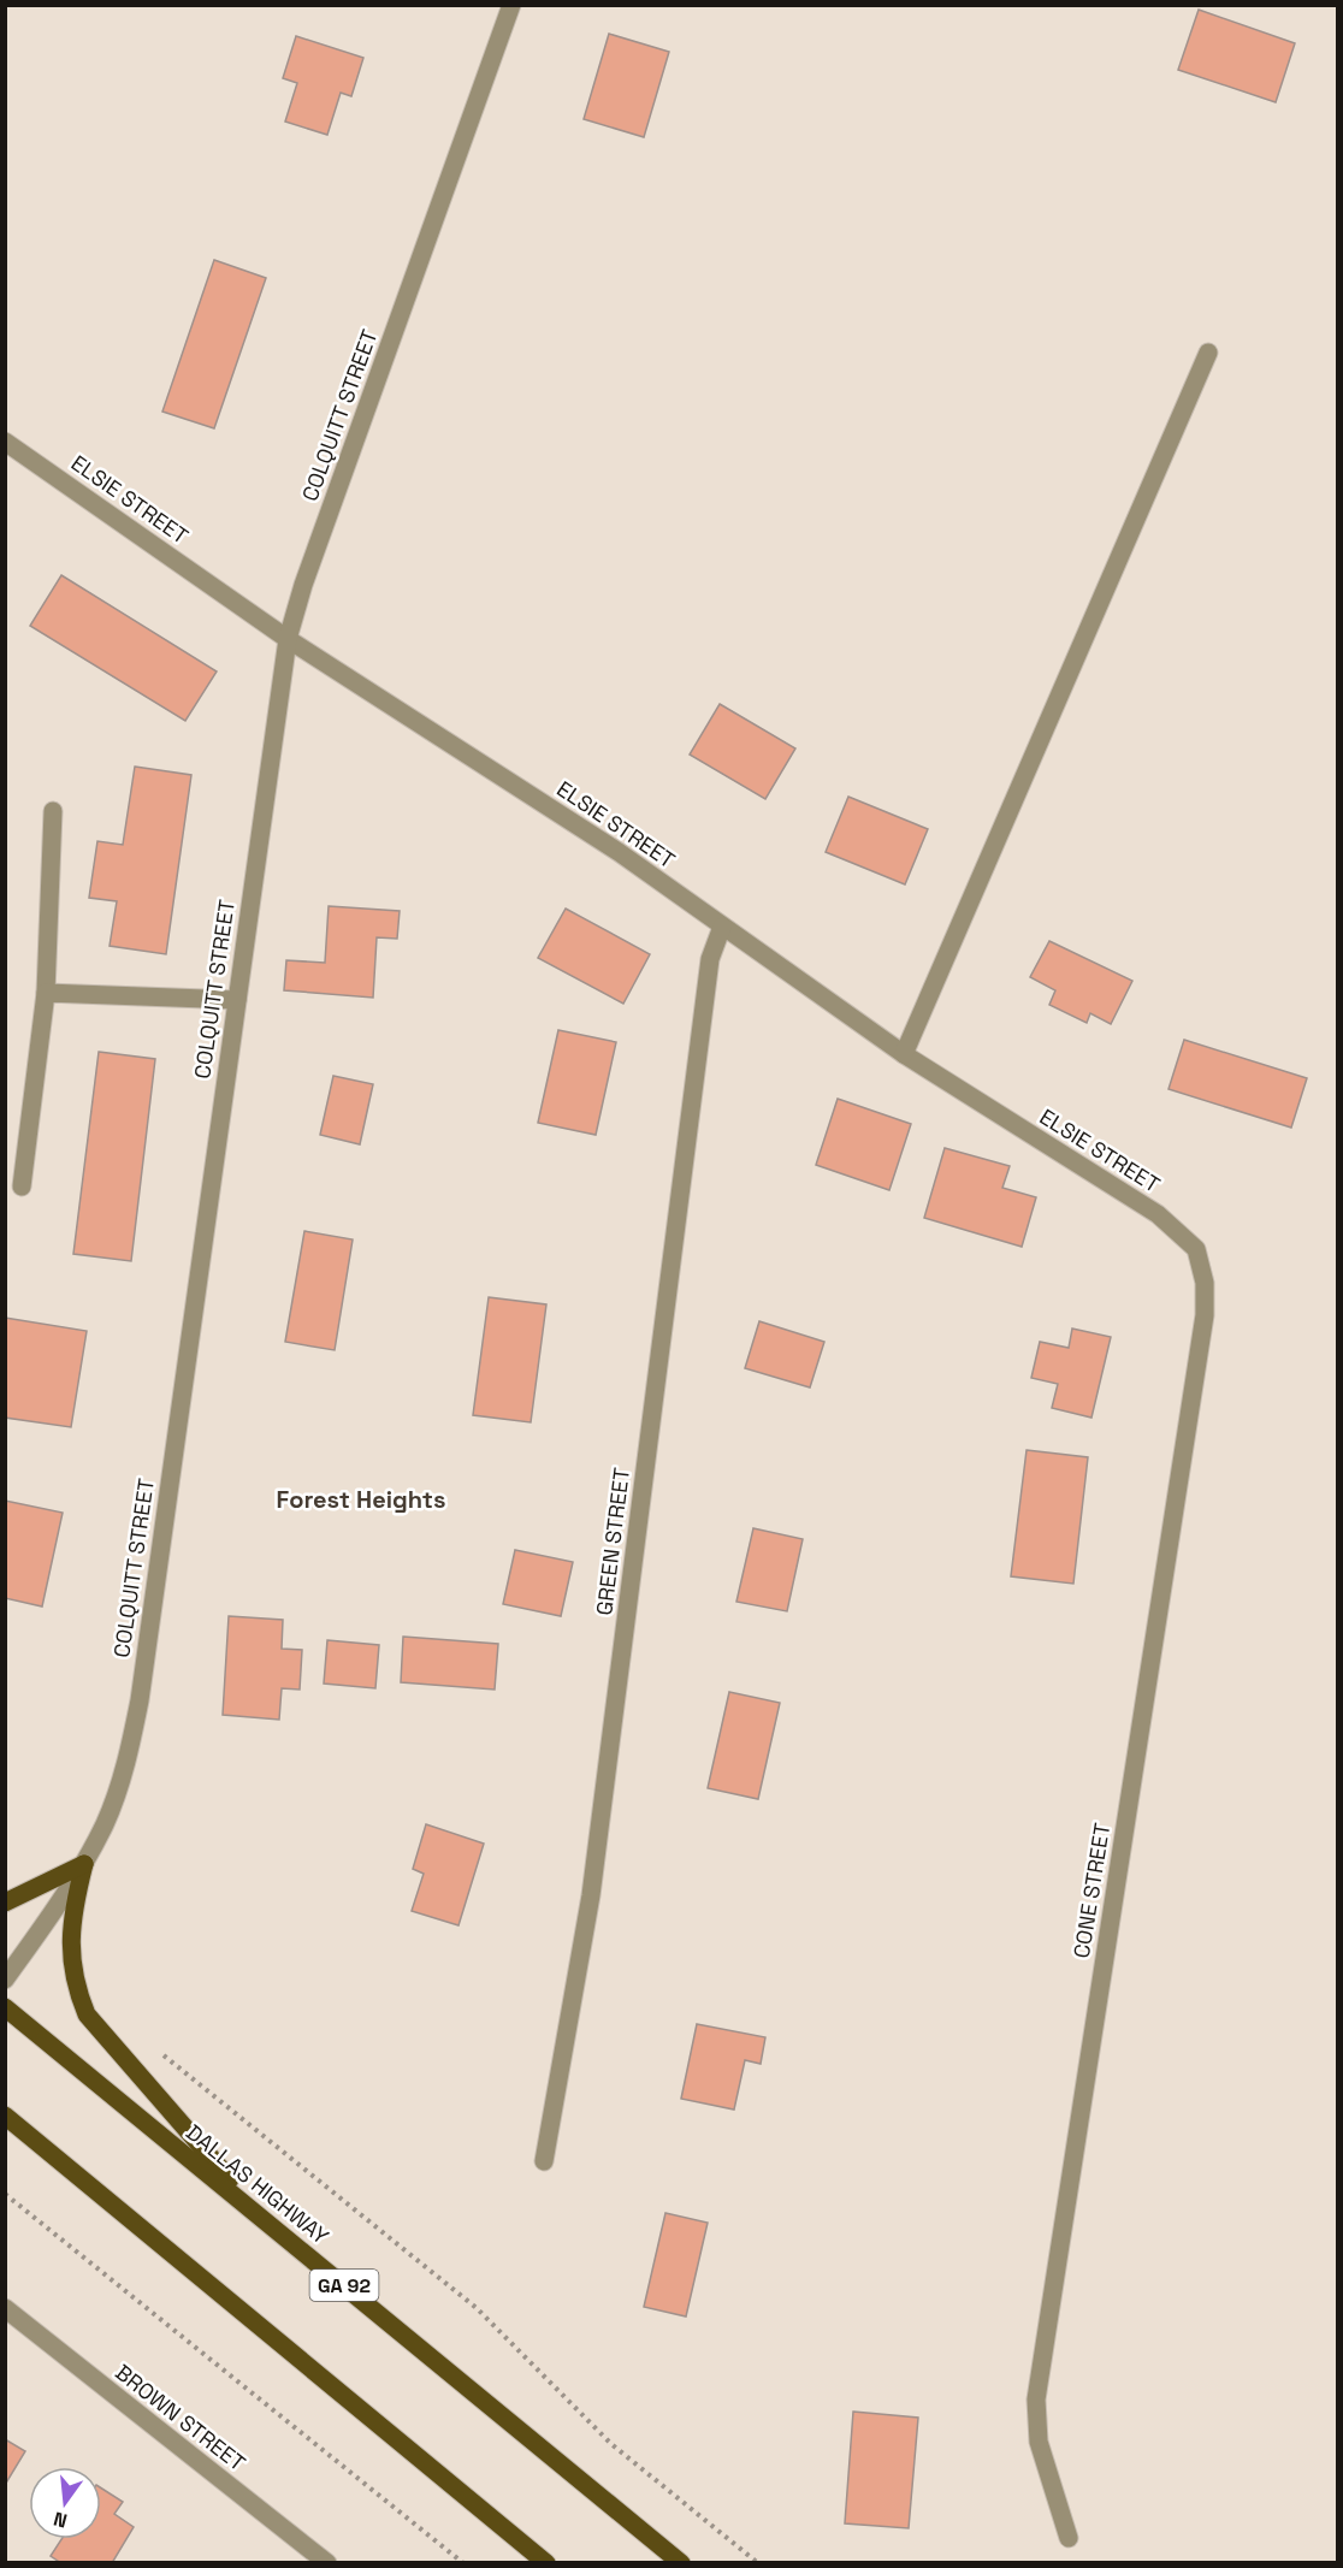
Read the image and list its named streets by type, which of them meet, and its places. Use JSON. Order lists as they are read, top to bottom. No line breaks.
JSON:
{"streets":{"main road":["DALLAS HIGHWAY","GA 92"],"street":["COLQUITT STREET","ELSIE STREET","GREEN STREET","CONE STREET","BROWN STREET"]},"crossings":[["COLQUITT STREET","ELSIE STREET"],["ELSIE STREET","GREEN STREET"],["ELSIE STREET","CONE STREET"]],"districts":["Forest Heights"],"north":"bottom"}
